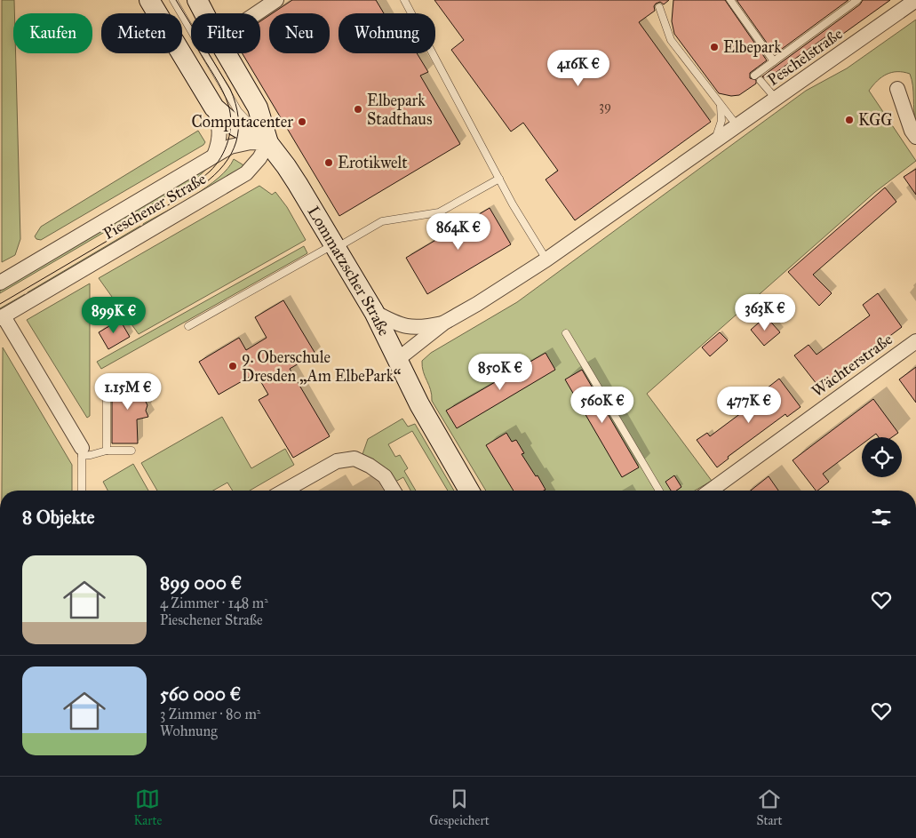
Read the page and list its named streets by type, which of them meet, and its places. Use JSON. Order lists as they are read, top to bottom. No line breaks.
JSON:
{"streets":{"main road":["Lommatzscher Straße"],"street":["Peschelstraße","Pieschener Straße","Wächterstraße"]},"crossings":[["Pieschener Straße","Lommatzscher Straße"]],"places":["Elbepark","Elbepark Stadthaus","KGG","Computacenter","Erotikwelt","9. Oberschule Dresden „Am ElbePark“"],"house_numbers":["39"],"page":{"chip":["Kaufen","Mieten","Filter","Neu","Wohnung"],"price":["416K €","864K €","363K €","899K €","850K €","1.15M €","560K €","477K €"],"heading":"8 Objekte","list":[{"name":"899 000 €","note":"4 Zimmer · 148 m² · Pieschener Straße"},{"name":"560 000 €","note":"3 Zimmer · 80 m² · Wohnung"}],"tabs":["Karte","Gespeichert","Start"]}}
